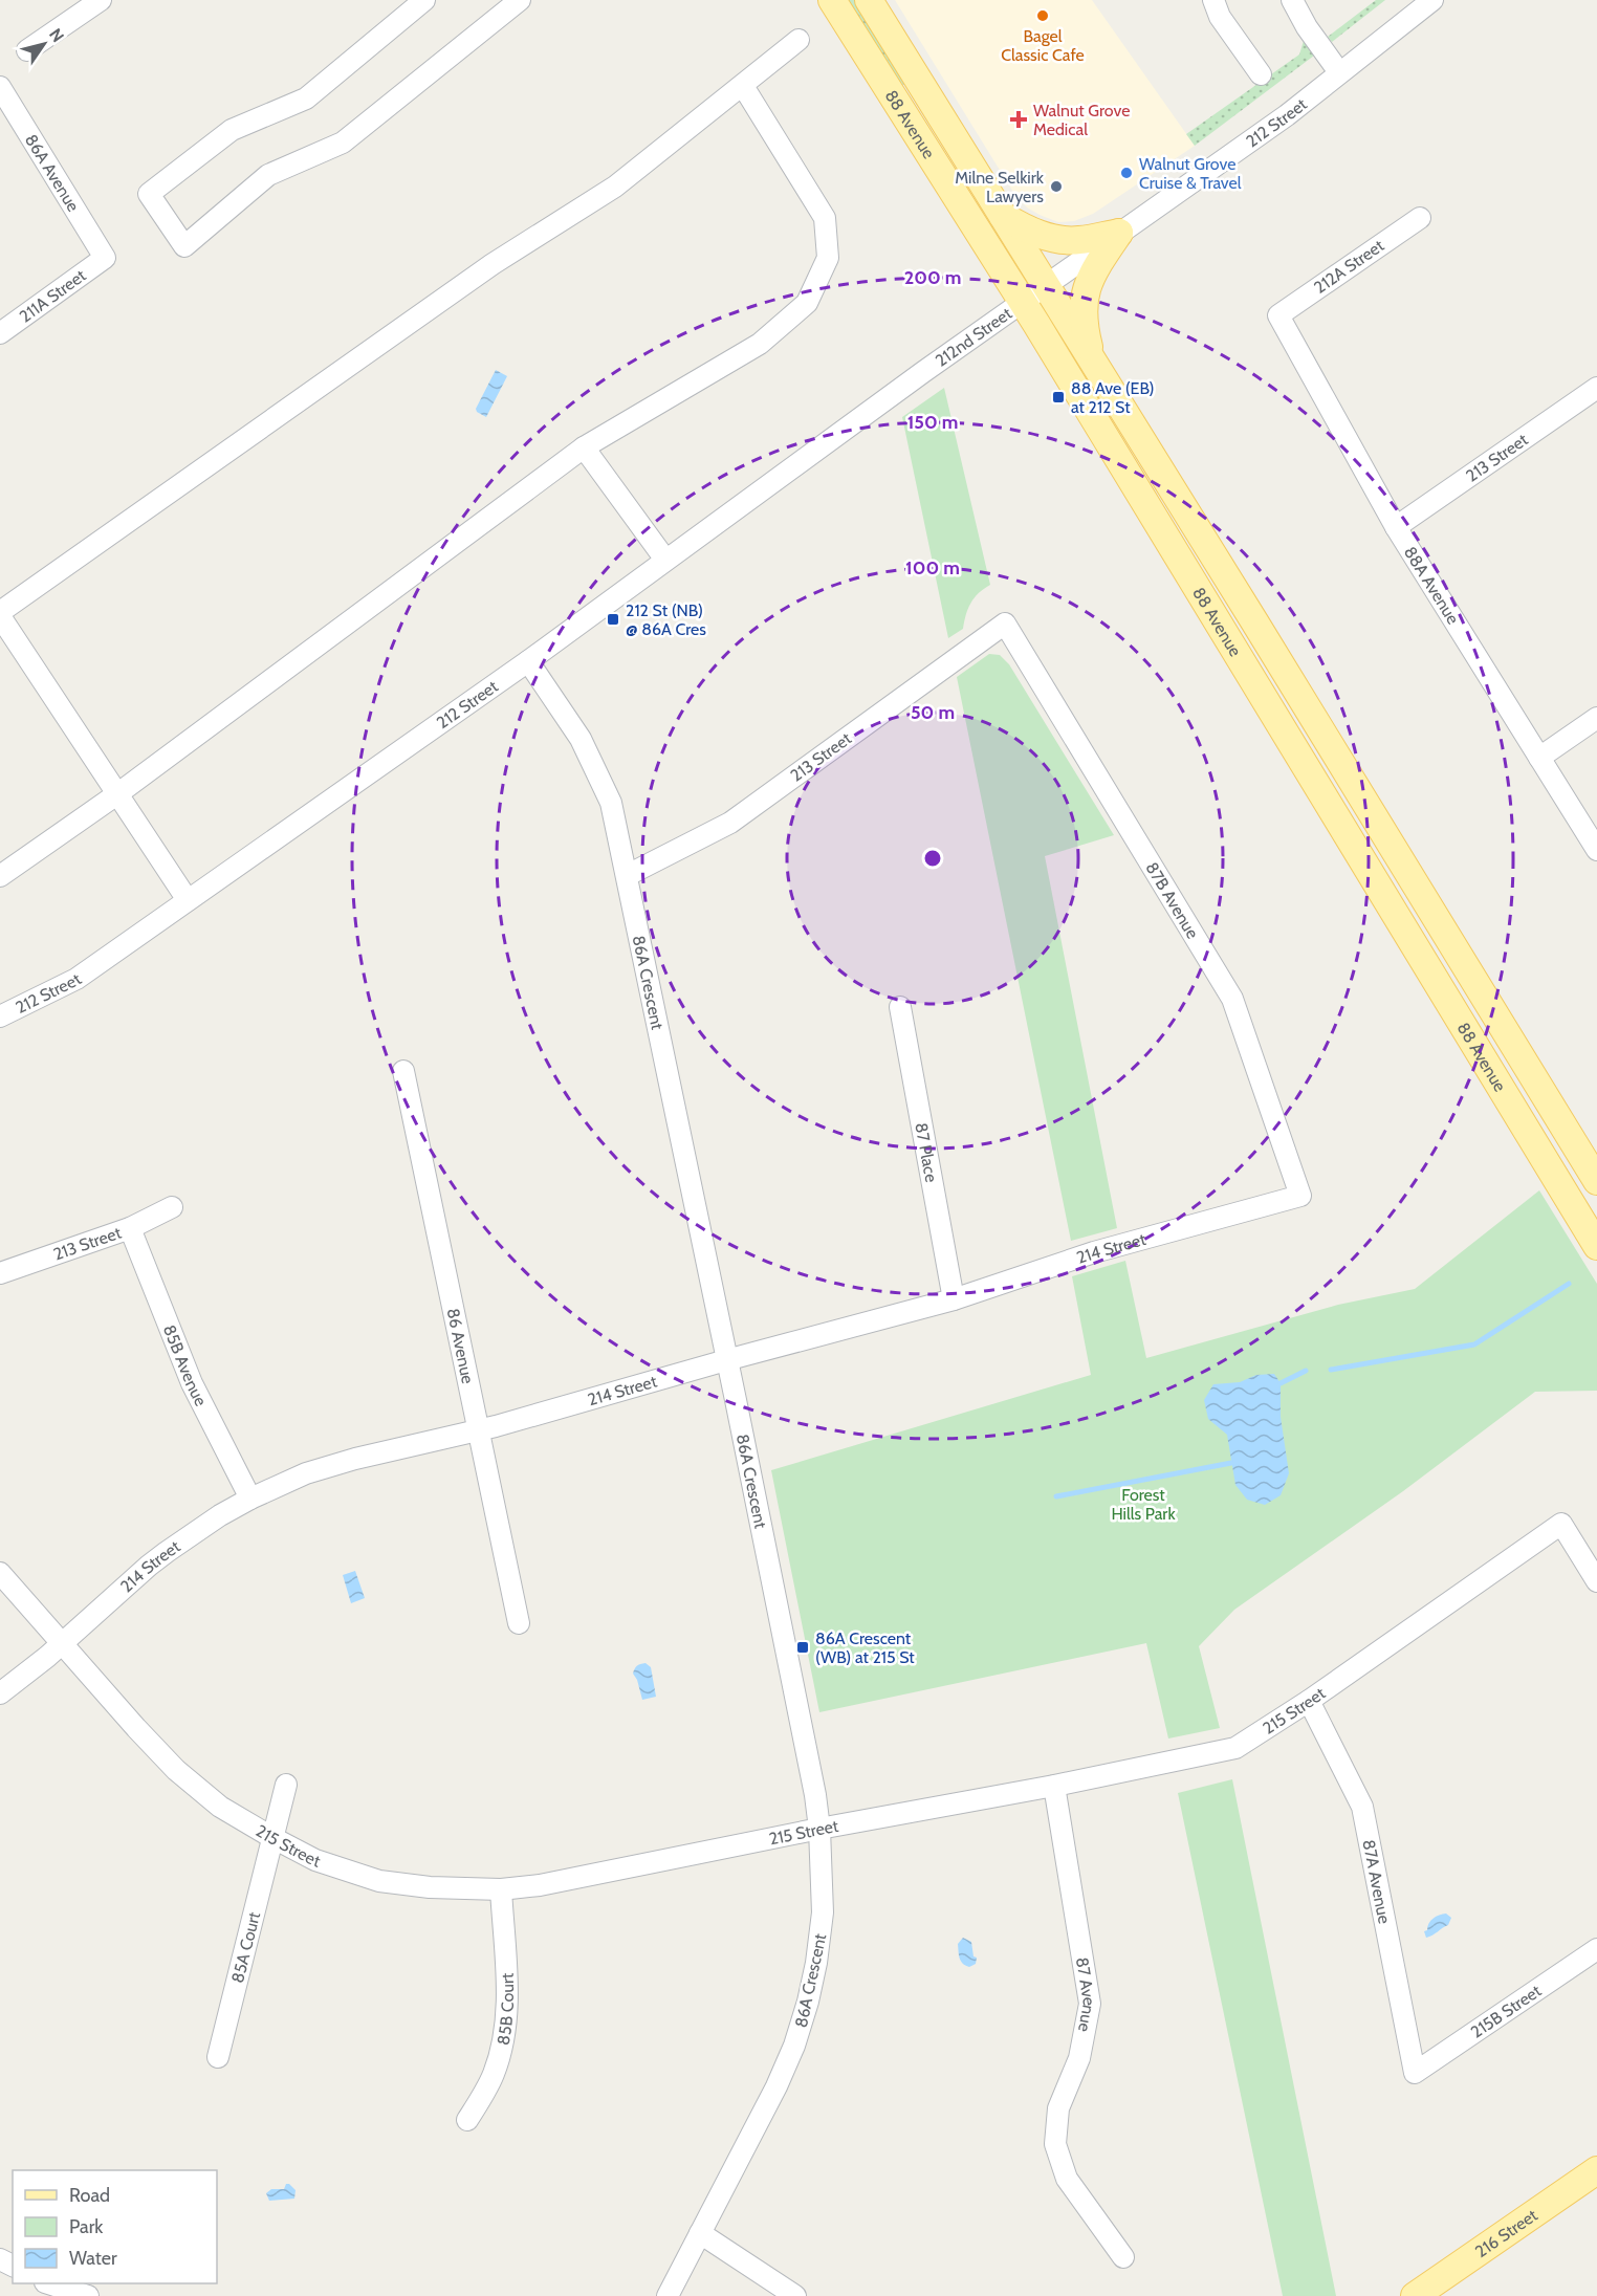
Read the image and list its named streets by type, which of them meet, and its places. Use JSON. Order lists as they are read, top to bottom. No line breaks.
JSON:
{"streets":{"main road":["88 Avenue","216 Street"],"street":["212 Street","86A Avenue","212A Street","211A Street","212nd Street","213 Street","88A Avenue","87B Avenue","86A Crescent","87 Place","214 Street","86 Avenue","85B Avenue","215 Street","87A Avenue","85A Court","87 Avenue","85B Court","215B Street"]},"crossings":[["212 Street","88 Avenue"],["212 Street","212nd Street"],["212 Street","86A Crescent"],["88 Avenue","212nd Street"],["86A Avenue","211A Street"],["212A Street","88A Avenue"],["213 Street","88A Avenue"],["213 Street","87B Avenue"],["213 Street","86A Crescent"],["213 Street","85B Avenue"],["87B Avenue","214 Street"],["86A Crescent","214 Street"],["86A Crescent","215 Street"],["87 Place","214 Street"],["214 Street","86 Avenue"],["214 Street","85B Avenue"],["214 Street","215 Street"],["215 Street","87A Avenue"],["215 Street","85A Court"],["215 Street","87 Avenue"],["215 Street","85B Court"],["87A Avenue","215B Street"]],"parks":["Forest Hills Park"],"places":{"other":["Bagel Classic Cafe","Walnut Grove Cruise & Travel","Milne Selkirk Lawyers"],"health":["Walnut Grove Medical"],"transit":["88 Ave (EB) at 212 St","212 St (NB) @ 86A Cres","86A Crescent (WB) at 215 St"]},"legend":["Road","Park","Water"],"north":"top right","rings":["200 m","150 m","100 m","50 m"]}
